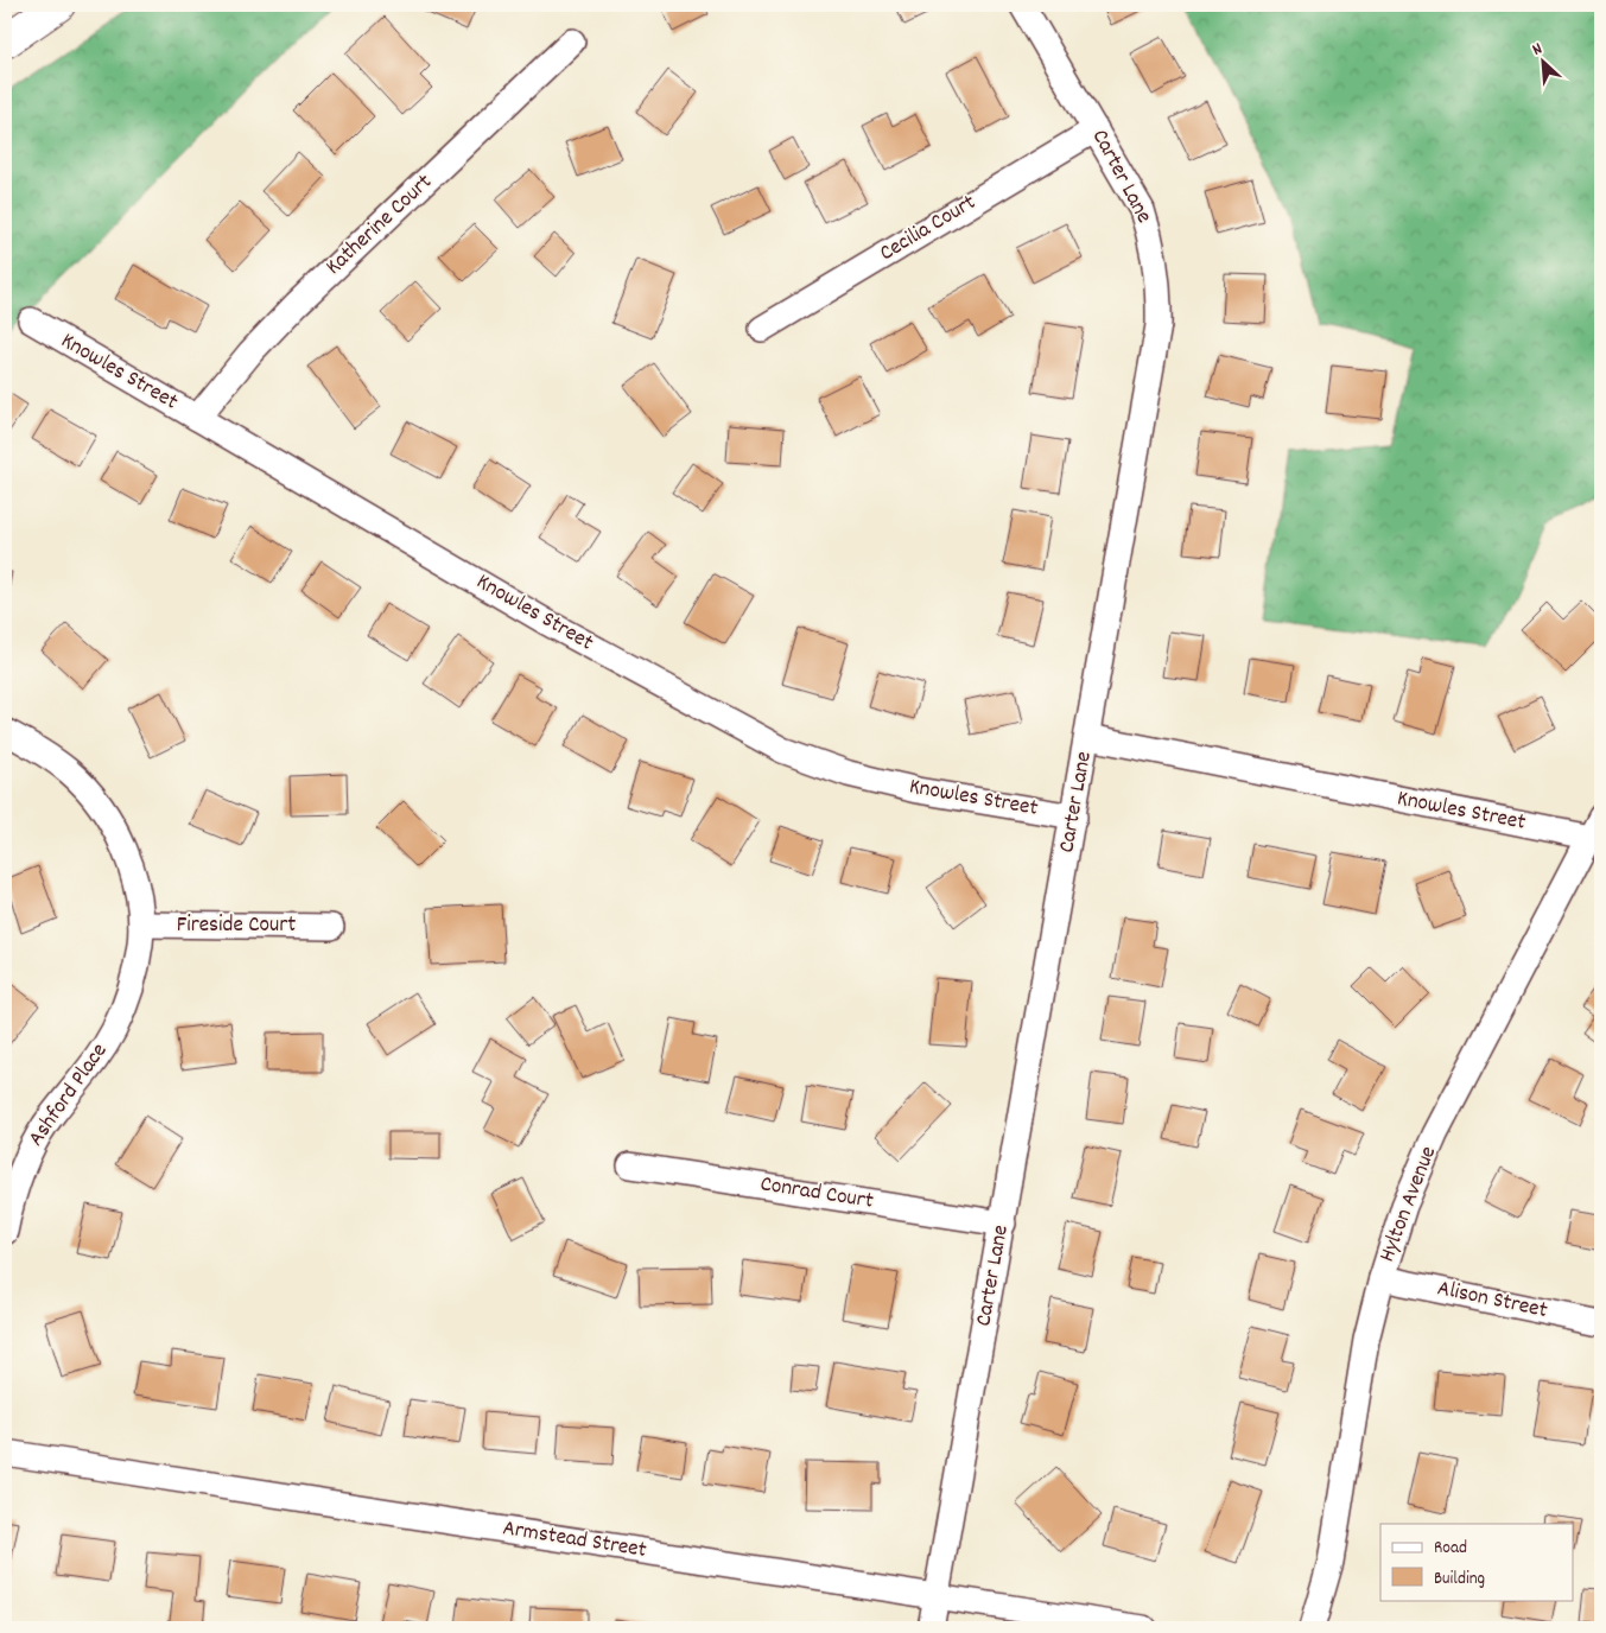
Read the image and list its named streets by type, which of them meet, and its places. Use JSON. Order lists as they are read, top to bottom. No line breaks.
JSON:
{"streets":{"street":["Carter Lane","Katherine Court","Cecilia Court","Knowles Street","Fireside Court","Ashford Place","Conrad Court","Hylton Avenue","Alison Street","Armstead Street"]},"crossings":[["Carter Lane","Cecilia Court"],["Carter Lane","Knowles Street"],["Carter Lane","Conrad Court"],["Carter Lane","Armstead Street"],["Katherine Court","Knowles Street"],["Knowles Street","Hylton Avenue"],["Fireside Court","Ashford Place"],["Hylton Avenue","Alison Street"]],"legend":["Road","Building"],"north":"top left"}
